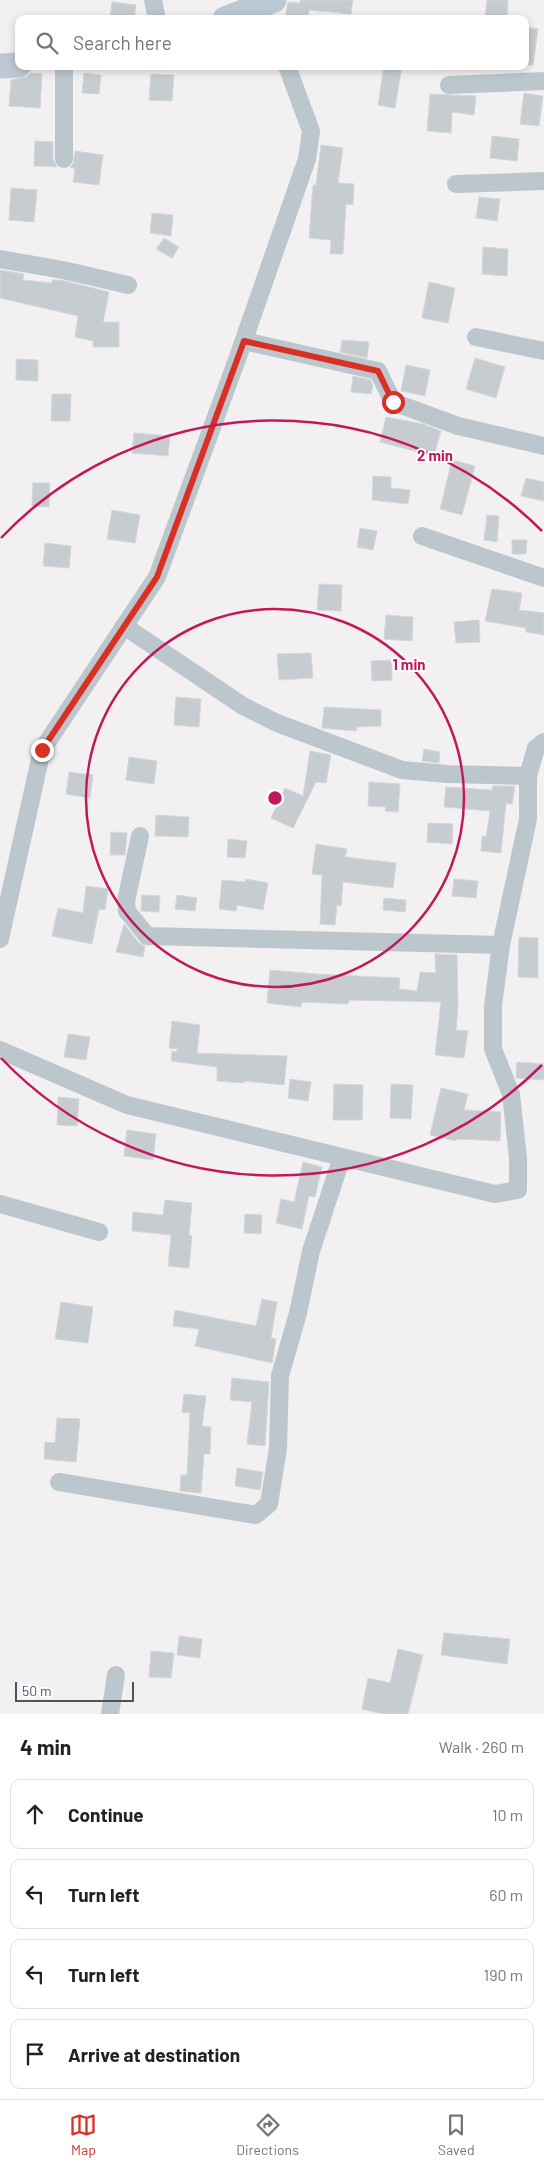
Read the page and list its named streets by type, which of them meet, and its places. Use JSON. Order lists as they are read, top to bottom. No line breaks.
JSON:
{"scale_bar":"50 m","page":{"search":"Search here","scale":"50 m","heading":["4 min","Walk · 260 m"],"list":[["Continue","10 m"],["Turn left","60 m"],["Turn left","190 m"],"Arrive at destination"],"nav":["Map","Directions","Saved"]},"rings":["2 min","1 min"]}
